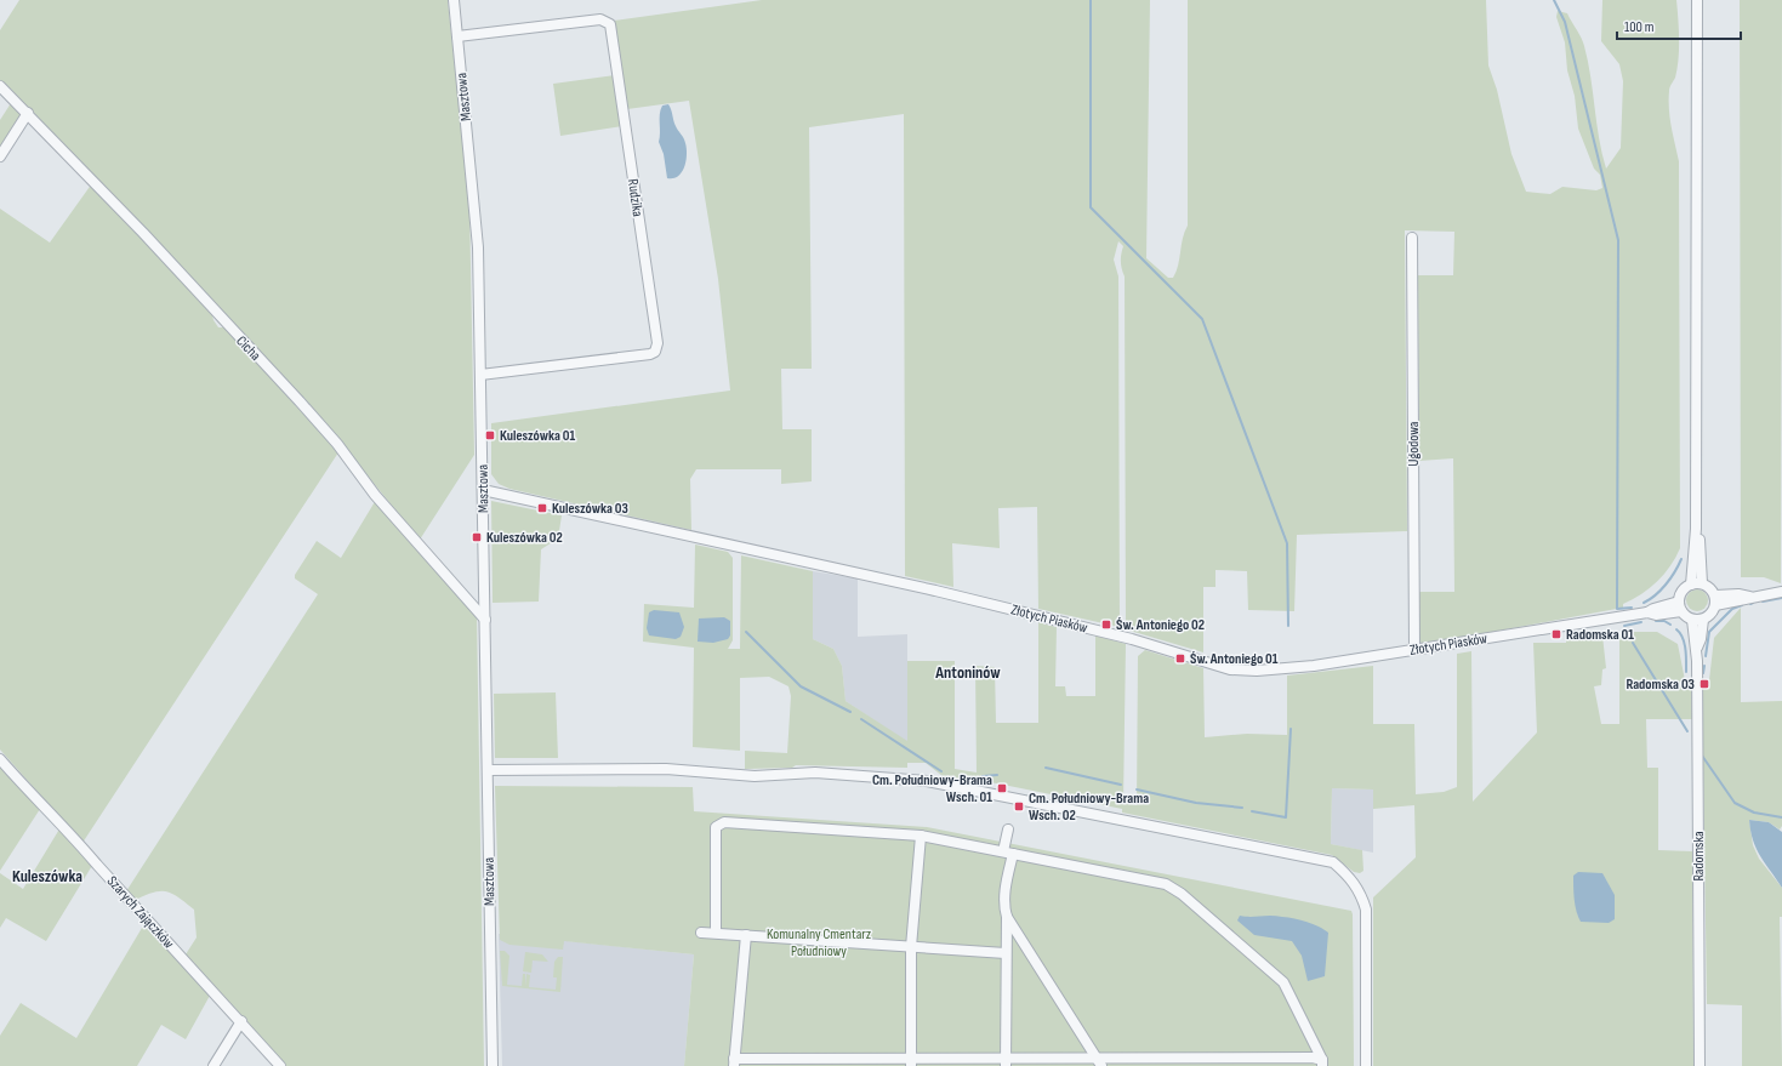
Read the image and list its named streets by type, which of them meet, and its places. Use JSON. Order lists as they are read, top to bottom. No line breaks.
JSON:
{"streets":{"street":["Masztowa","Rudzika","Cicha","Ugodowa","Złotych Piasków","Radomska","Szarych Zajączków"]},"crossings":[["Masztowa","Rudzika"],["Masztowa","Cicha"],["Masztowa","Złotych Piasków"],["Ugodowa","Złotych Piasków"],["Złotych Piasków","Radomska"]],"districts":["Antoninów","Kuleszówka"],"parks":["Komunalny Cmentarz Południowy"],"places":{"transit":["Kuleszówka 01","Kuleszówka 03","Kuleszówka 02","Św. Antoniego 02","Radomska 01","Św. Antoniego 01","Radomska 03","Cm. Południowy-Brama Wsch. 01","Cm. Południowy-Brama Wsch. 02"]},"scale_bar":"100 m"}
